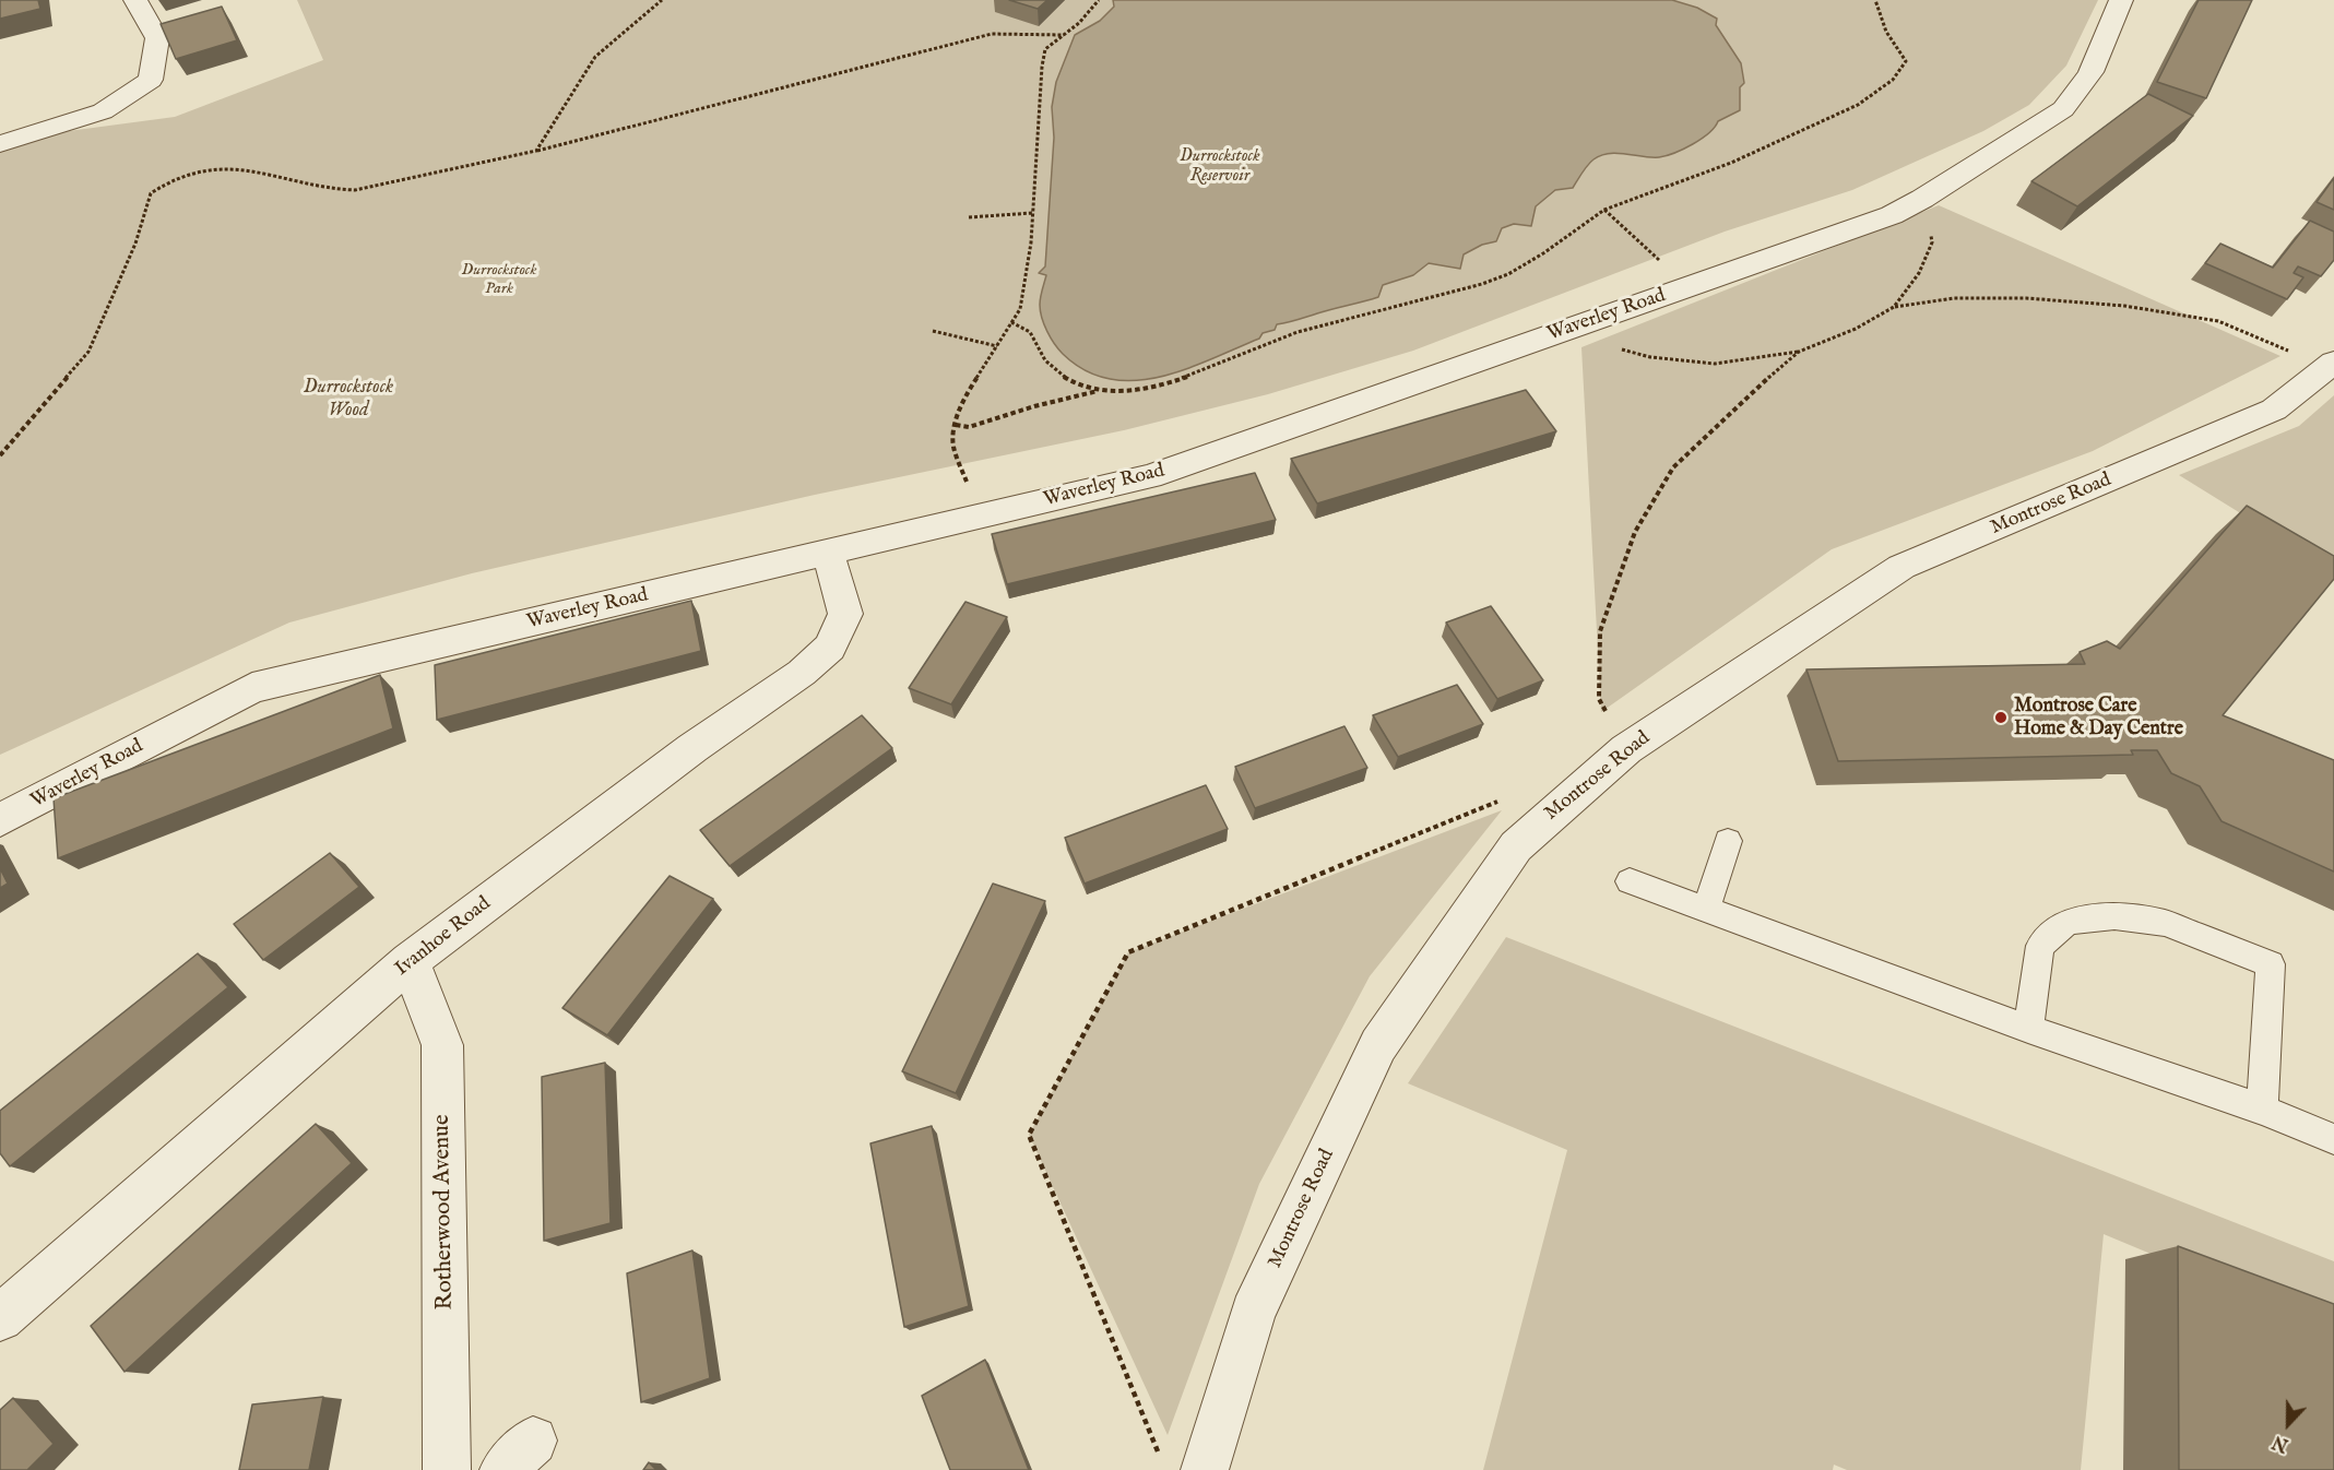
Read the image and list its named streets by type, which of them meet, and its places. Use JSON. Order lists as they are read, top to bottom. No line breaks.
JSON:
{"streets":{"street":["Waverley Road","Montrose Road","Ivanhoe Road","Rotherwood Avenue"]},"crossings":[["Waverley Road","Ivanhoe Road"],["Ivanhoe Road","Rotherwood Avenue"]],"water":["Durrockstock Reservoir"],"parks":["Durrockstock Park","Durrockstock Wood"],"places":["Montrose Care Home & Day Centre"],"north":"bottom"}
